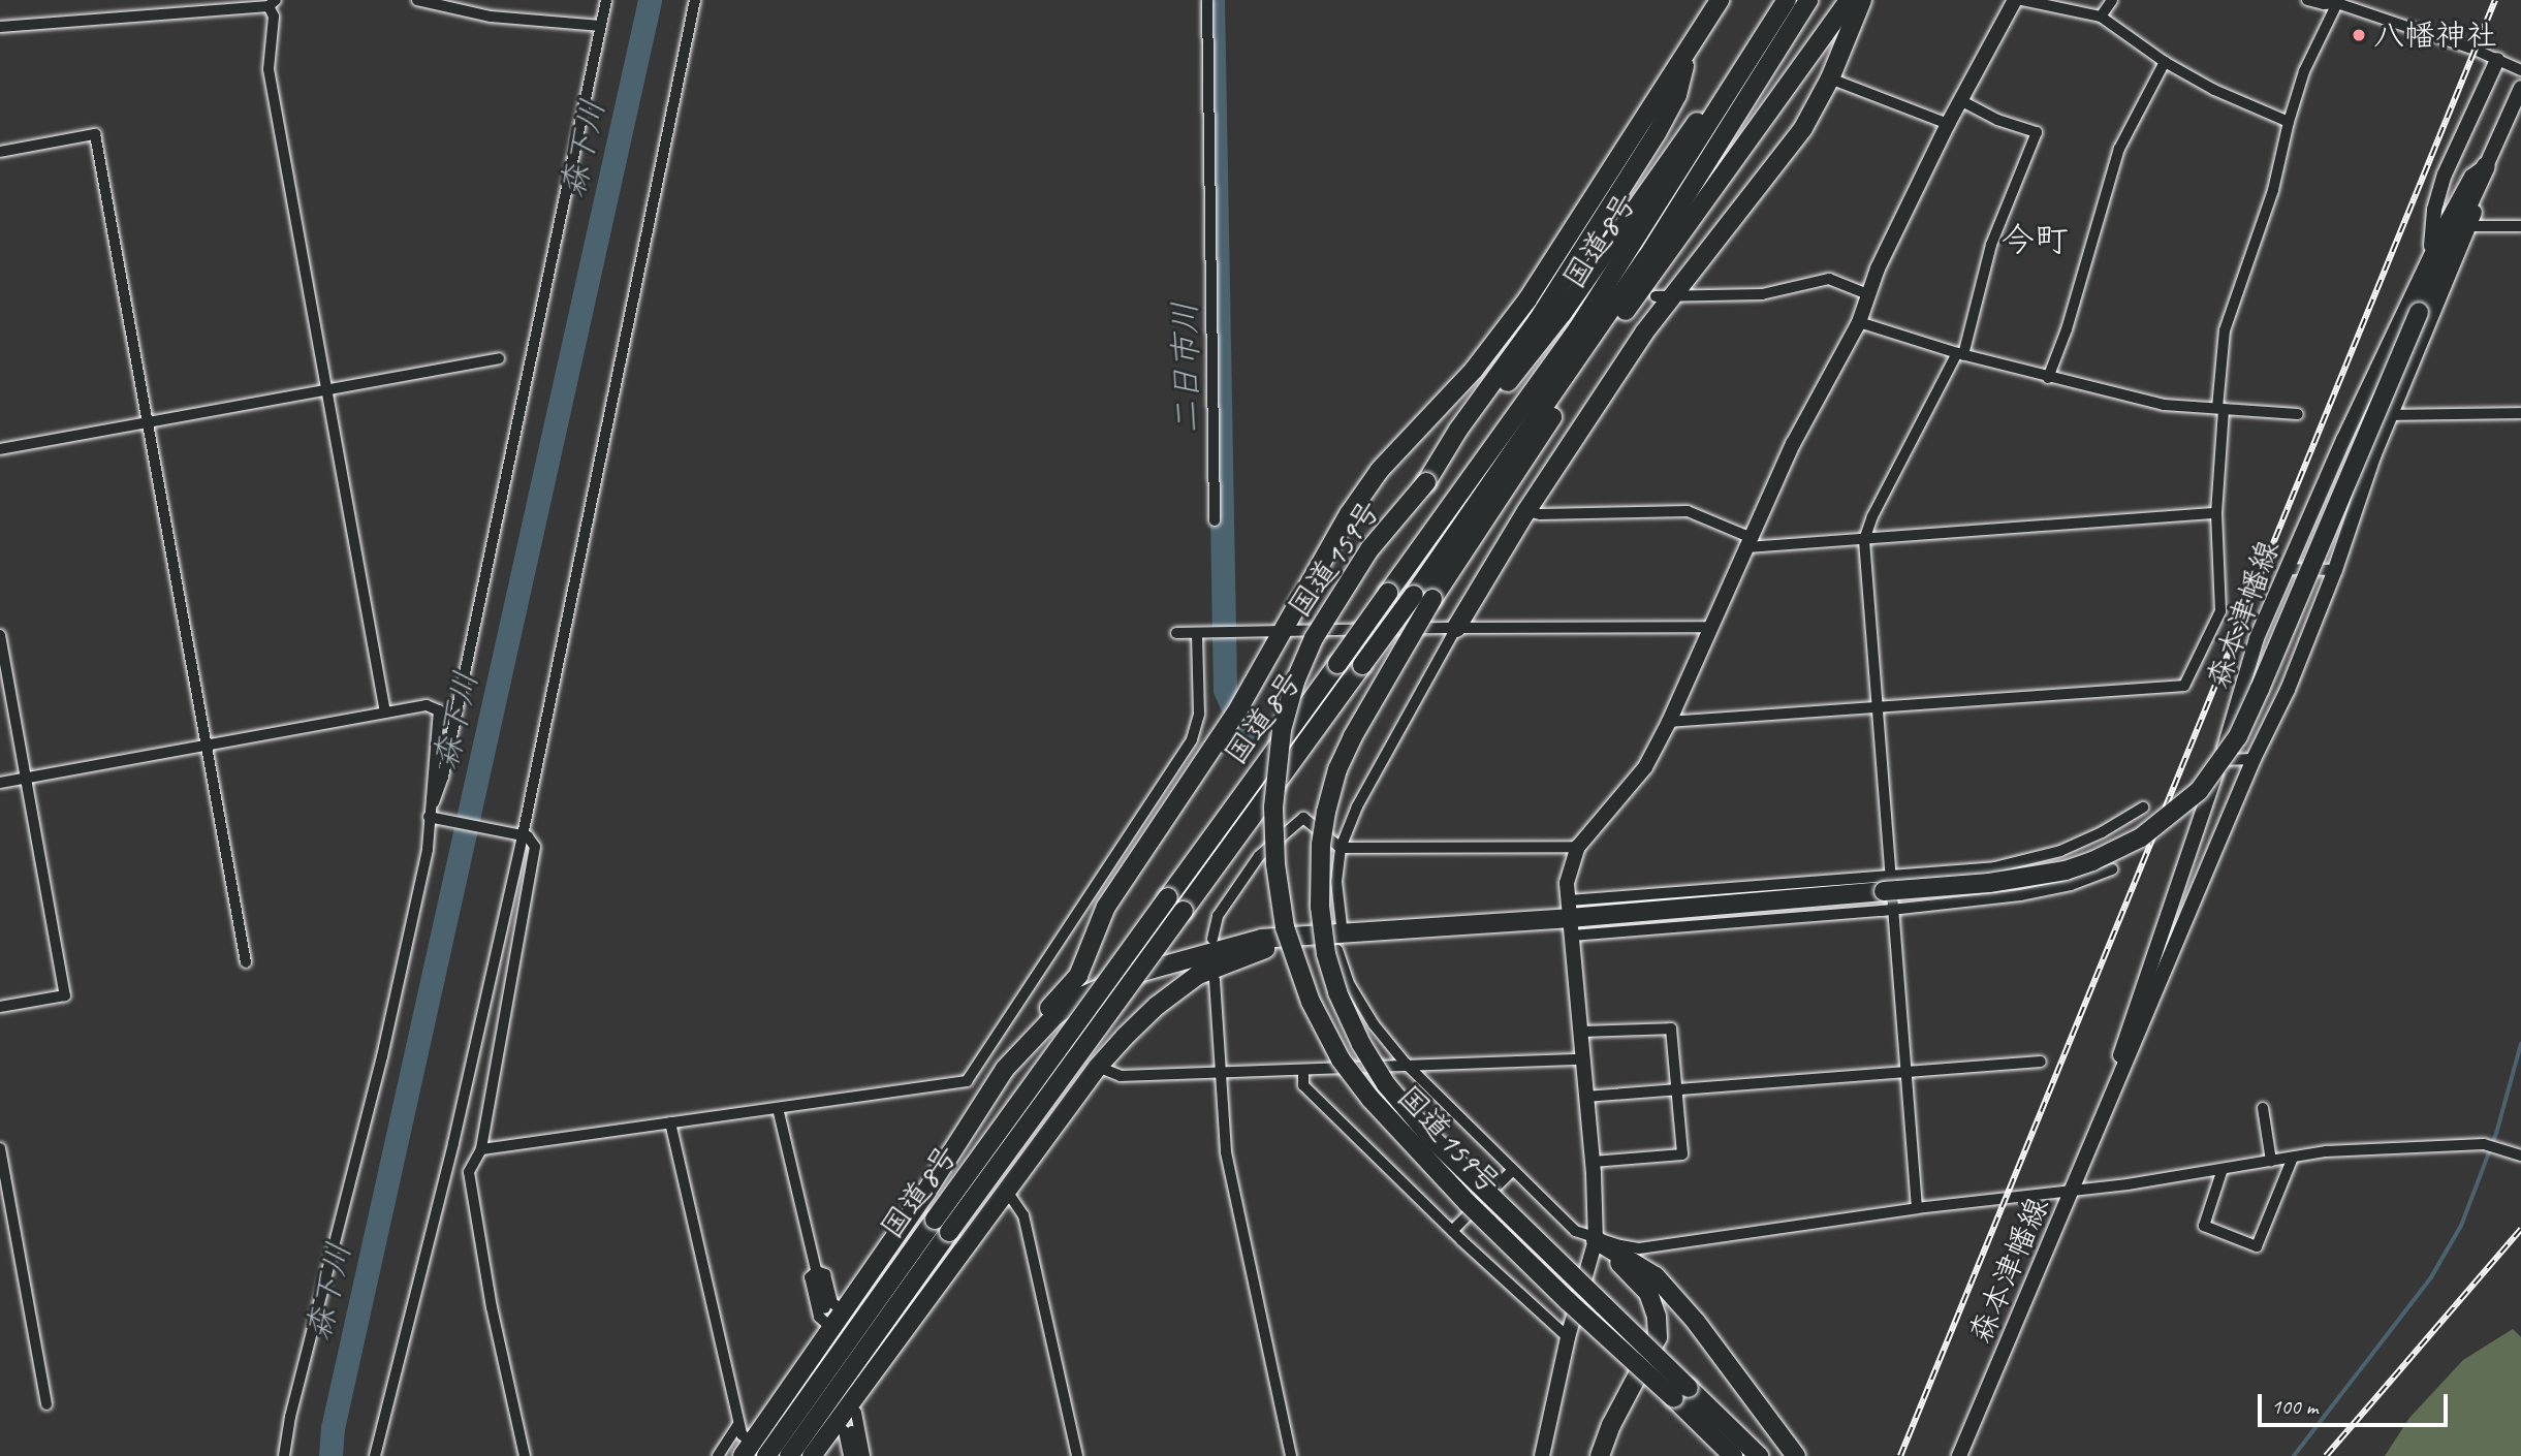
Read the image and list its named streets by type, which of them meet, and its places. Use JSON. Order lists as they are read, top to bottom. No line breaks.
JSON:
{"streets":{"highway":["国道8号","国道159号"],"main road":["森本津幡線"]},"crossings":[["国道8号","国道159号"]],"districts":["今町"],"water":["森下川","二日市川"],"places":["八幡神社"],"scale_bar":"100 m"}
